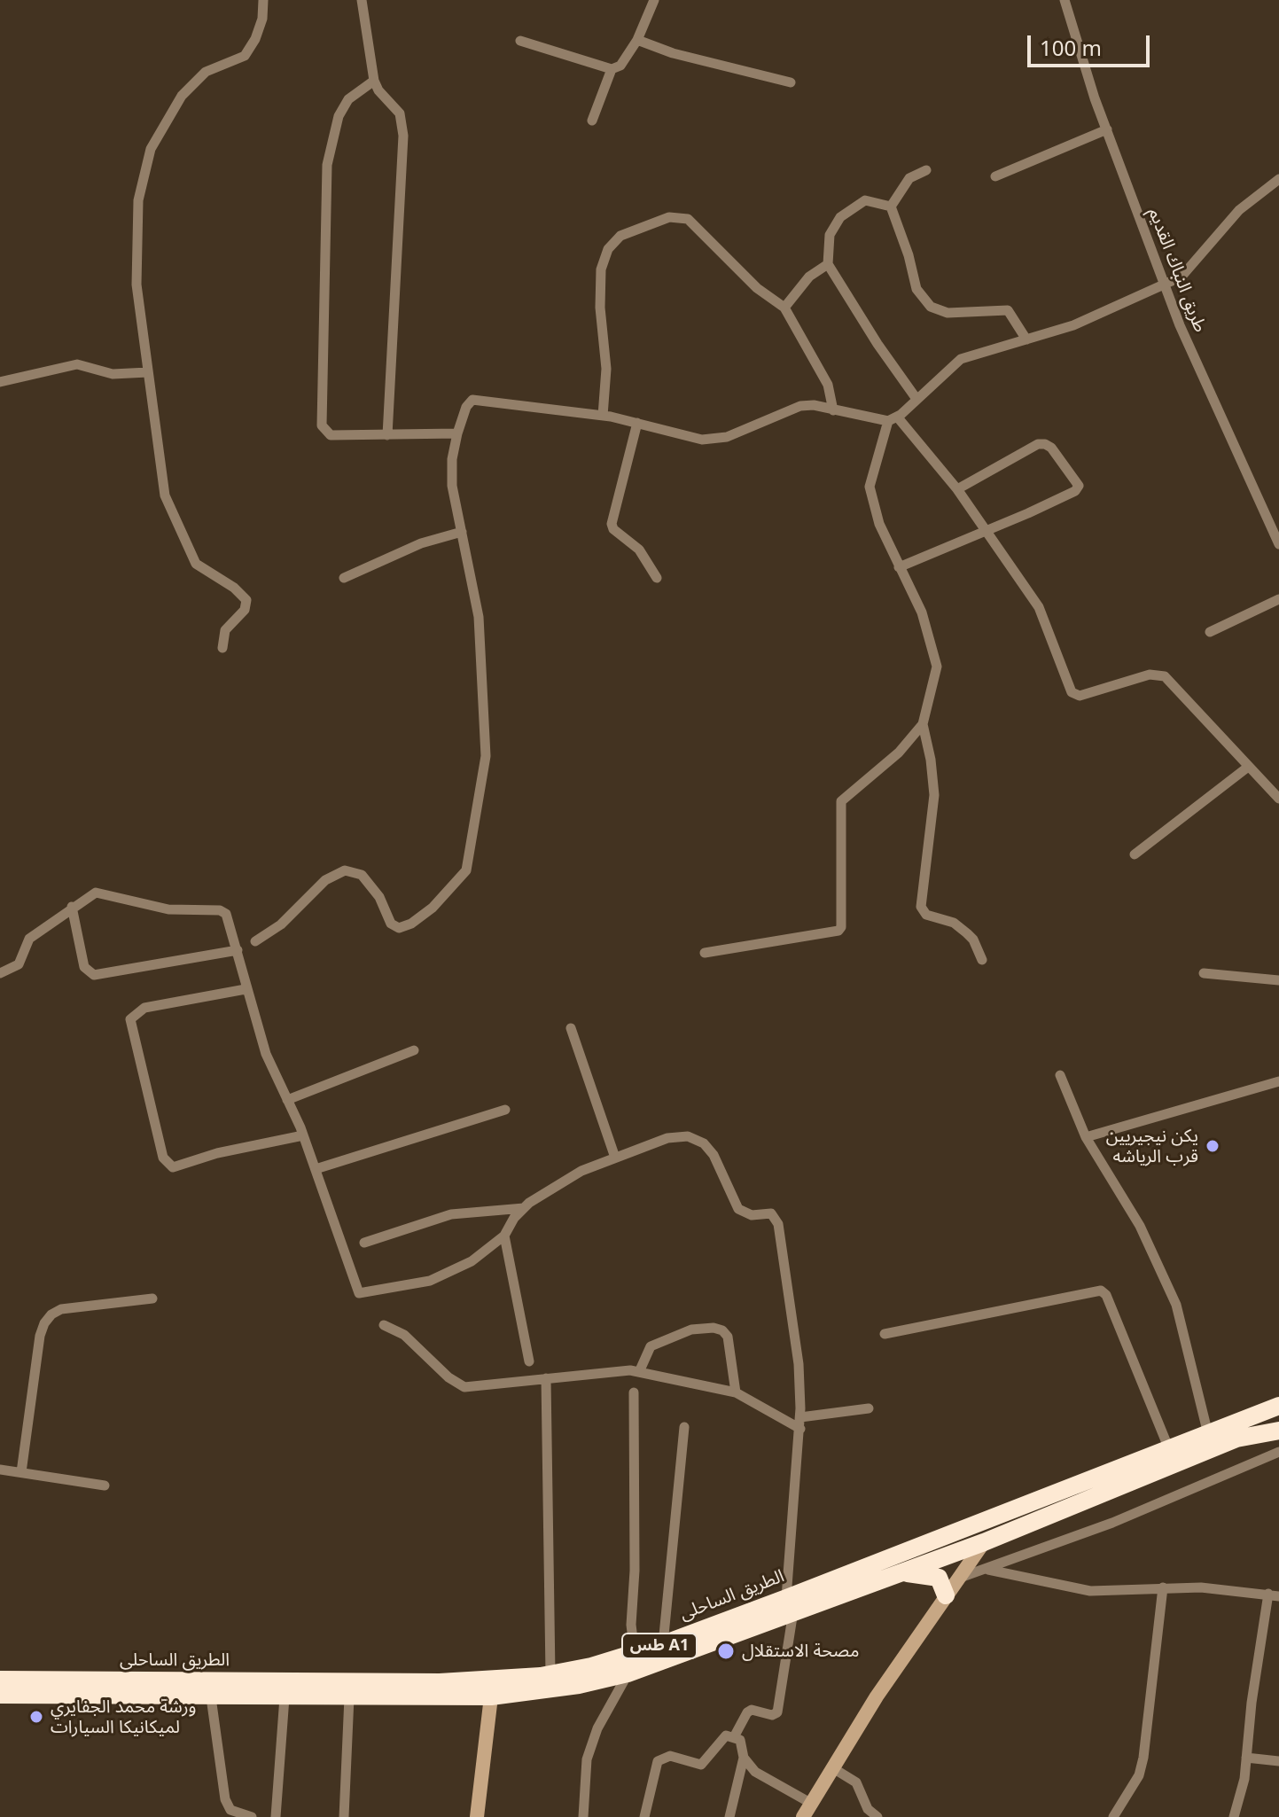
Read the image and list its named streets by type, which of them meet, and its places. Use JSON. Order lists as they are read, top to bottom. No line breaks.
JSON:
{"streets":{"highway":["الطريق الساحلى","طس A1"],"street":["طريق النباك القديم"]},"places":["يكن نيجيريين قرب الرياشه","مصحة الاستقلال","ورشة محمد الجفايري لميكانيكا السيارات"],"scale_bar":"100 m"}
